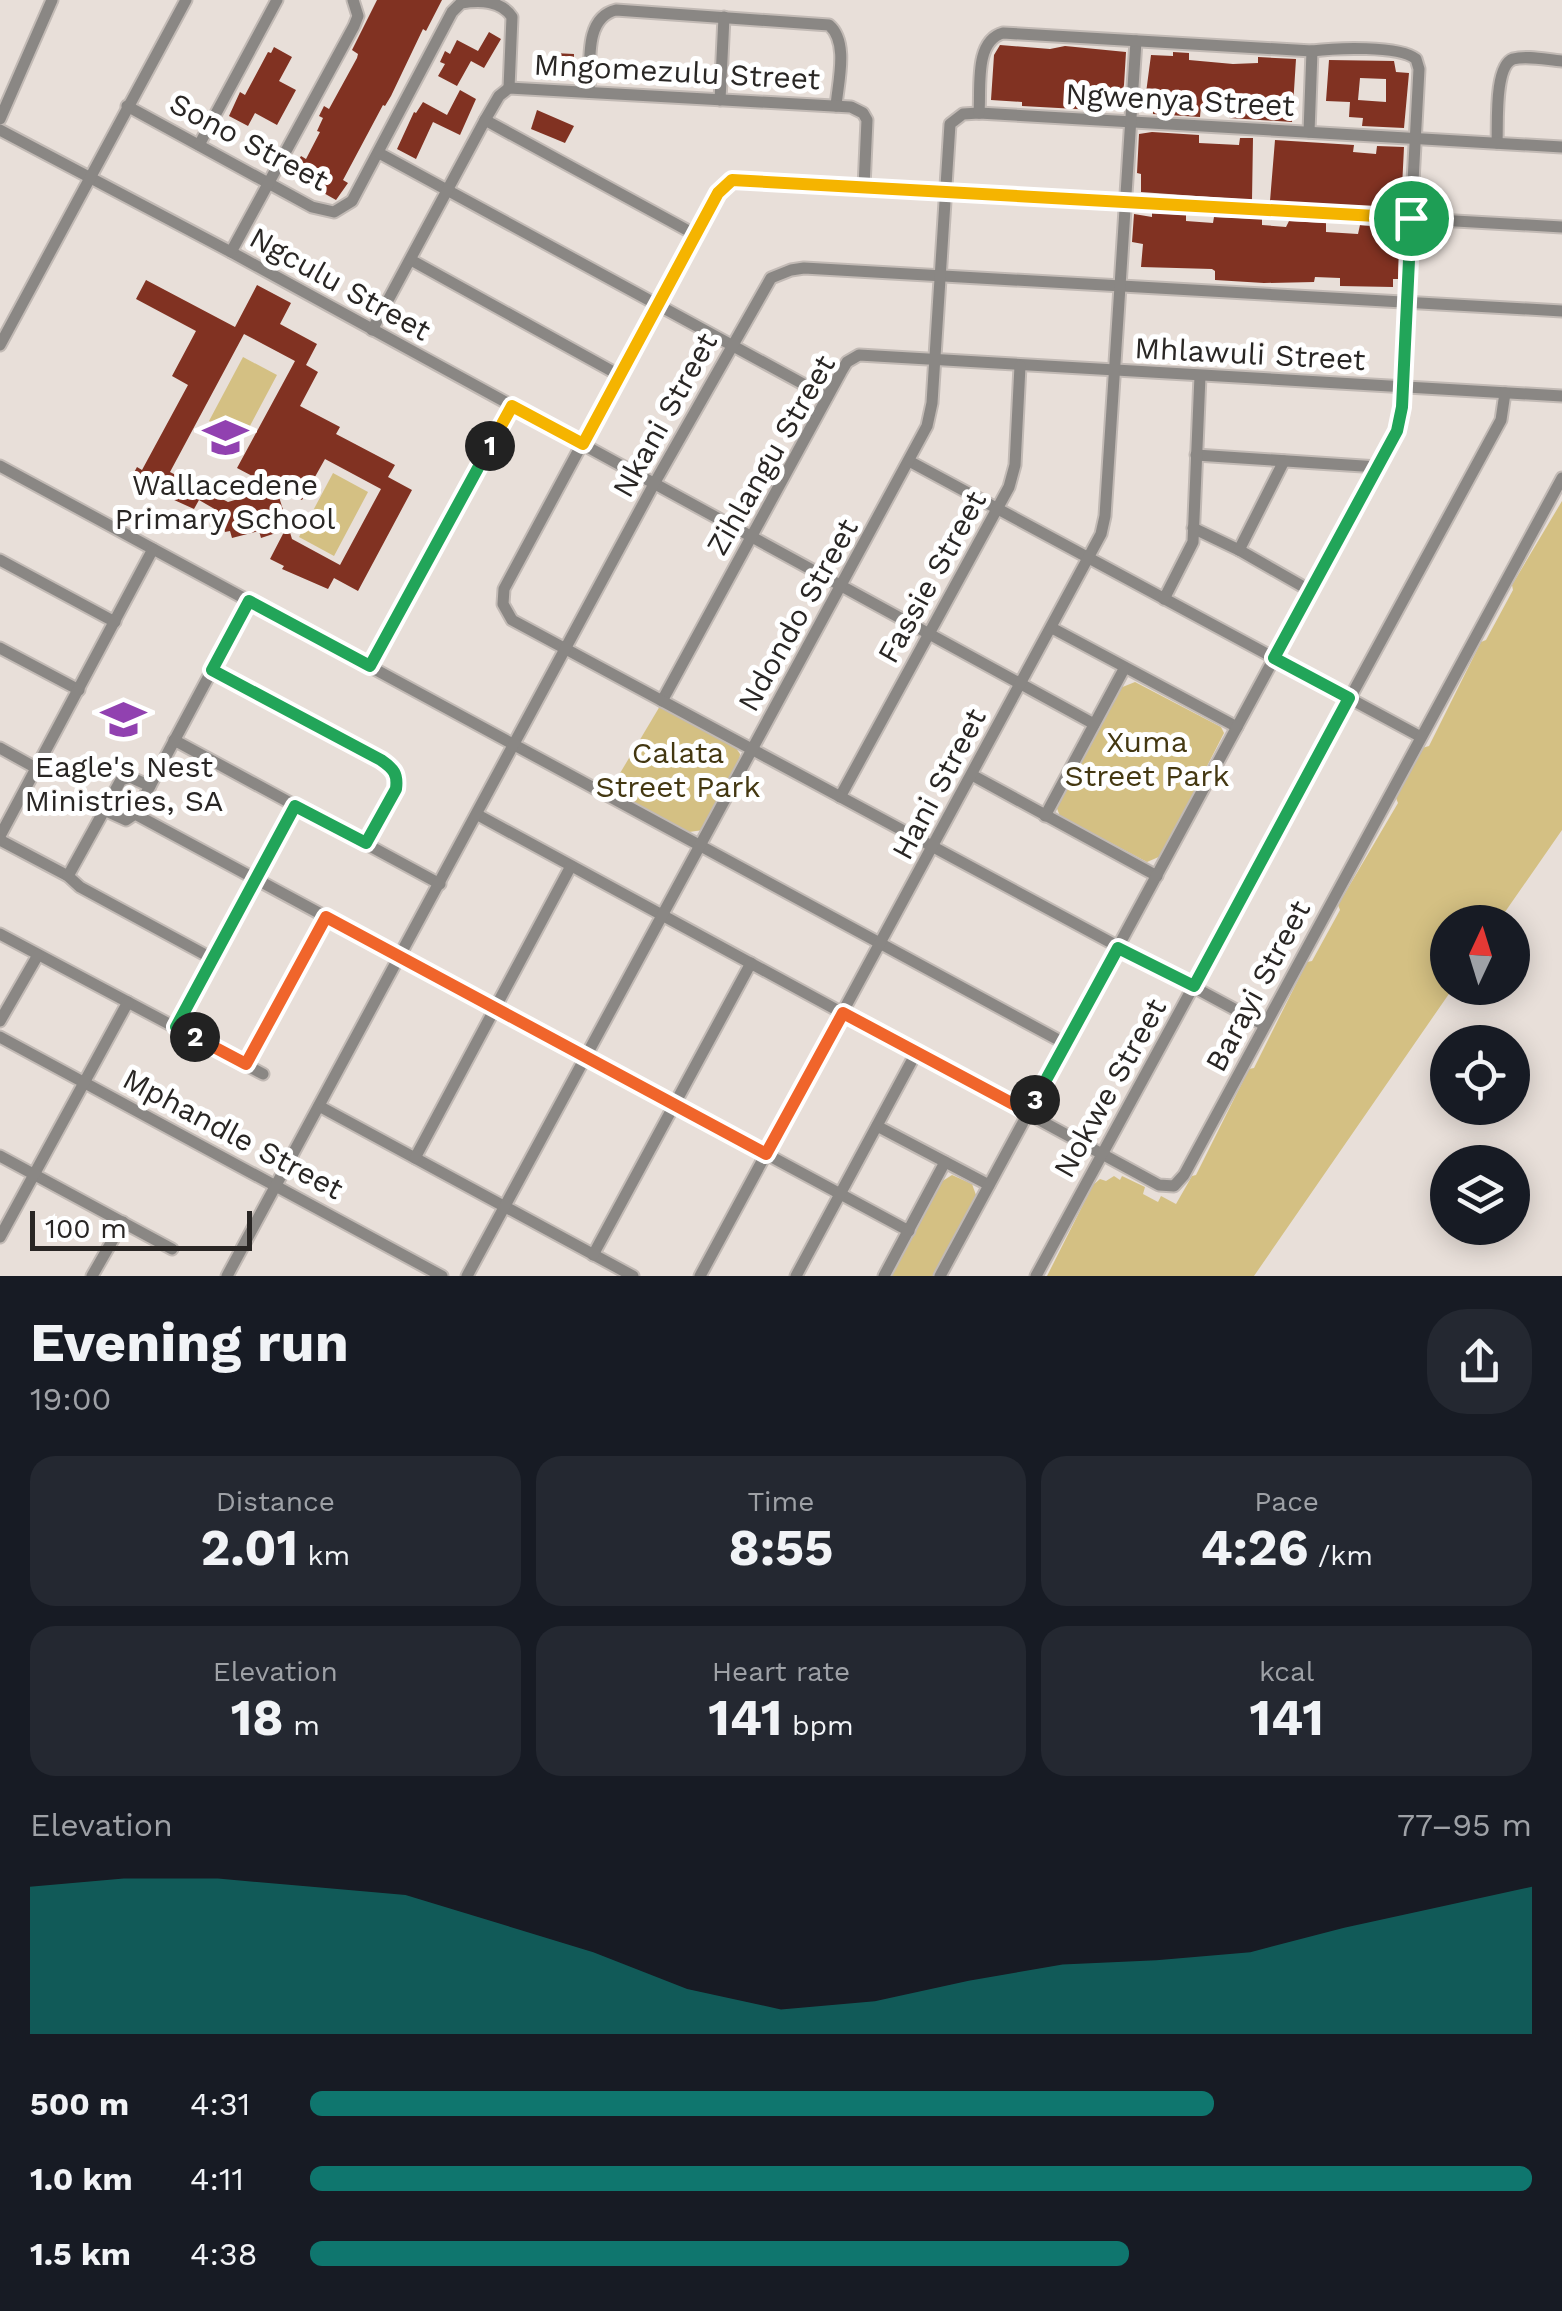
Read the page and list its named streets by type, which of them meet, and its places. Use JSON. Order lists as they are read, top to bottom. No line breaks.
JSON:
{"streets":{"street":["Mngomezulu Street","Ngwenya Street","Sono Street","Ngculu Street","Mhlawuli Street","Nkani Street","Zihlangu Street","Fassie Street","Ndondo Street","Hani Street","Barayi Street","Nokwe Street","Mphandle Street"]},"crossings":[["Mngomezulu Street","Sono Street"],["Mngomezulu Street","Ngculu Street"],["Ngwenya Street","Hani Street"],["Ngculu Street","Nkani Street"],["Ngculu Street","Zihlangu Street"],["Ngculu Street","Fassie Street"],["Ngculu Street","Ndondo Street"],["Ngculu Street","Hani Street"],["Mhlawuli Street","Zihlangu Street"],["Mhlawuli Street","Hani Street"],["Mhlawuli Street","Nokwe Street"],["Nkani Street","Ndondo Street"],["Nkani Street","Hani Street"],["Nkani Street","Barayi Street"],["Nkani Street","Mphandle Street"],["Zihlangu Street","Fassie Street"],["Zihlangu Street","Ndondo Street"],["Zihlangu Street","Hani Street"],["Ndondo Street","Barayi Street"],["Hani Street","Barayi Street"],["Barayi Street","Nokwe Street"]],"parks":["Xuma Street Park","Calata Street Park"],"places":{"school or university":["Wallacedene Primary School","Eagle's Nest Ministries, SA"]},"scale_bar":"100 m","north":"top","page":{"pins":["1","2","3"],"scale":"100 m","heading":["Evening run","19:00"],"stats":[["Distance","2.01 km"],["Time","8:55"],["Pace","4:26 /km"],["Elevation","18 m"],["Heart rate","141 bpm"],["kcal","141"]],"chart":["Elevation","77–95 m"],"list":[{"name":"500 m","note":"4:31"},{"name":"1.0 km","note":"4:11"},{"name":"1.5 km","note":"4:38"}]}}
